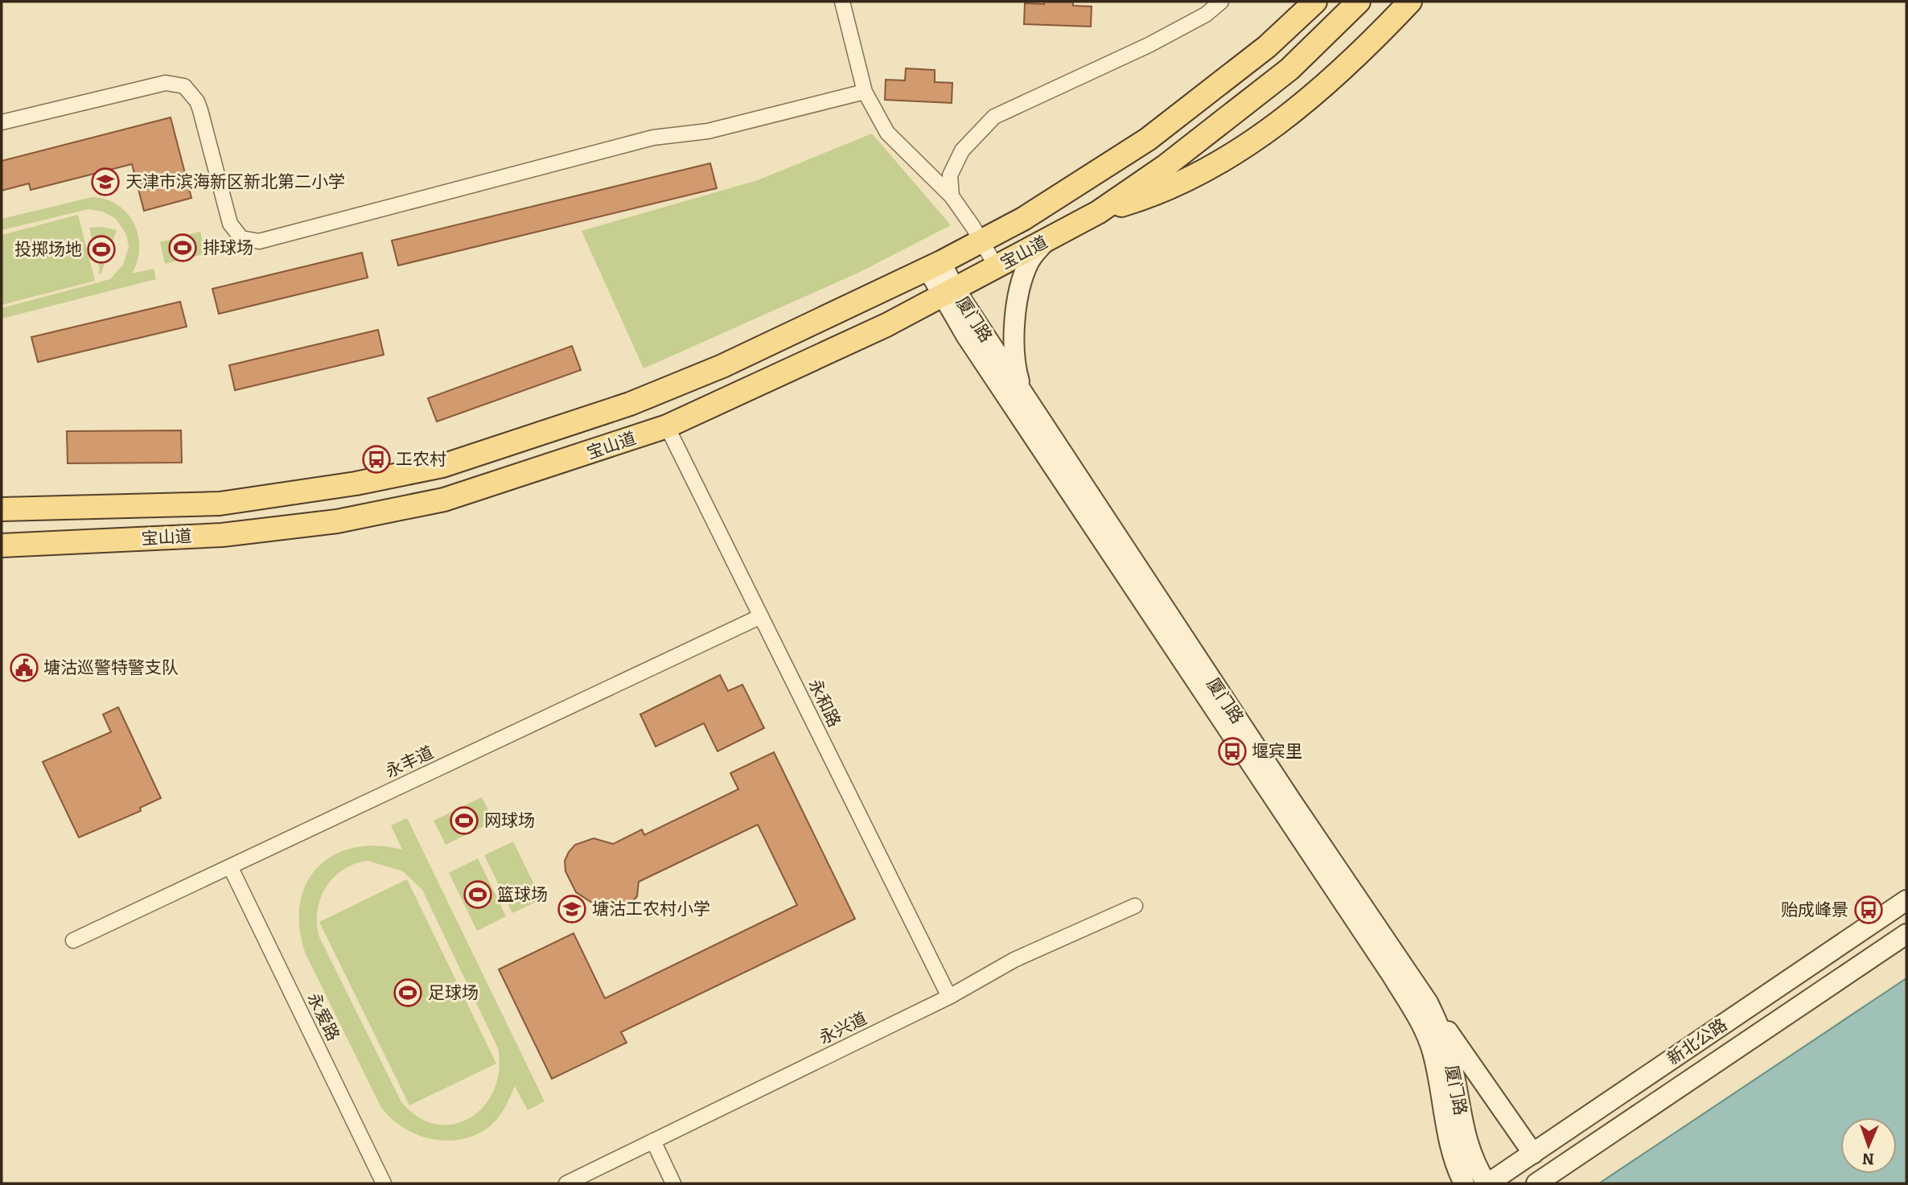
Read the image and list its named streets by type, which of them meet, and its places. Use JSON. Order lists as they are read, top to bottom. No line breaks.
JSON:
{"streets":{"main road":["宝山道"],"street":["厦门路","永和路","永丰道","永爱路","永兴道","新北公路"]},"crossings":[["宝山道","厦门路"],["宝山道","永和路"],["厦门路","新北公路"],["永和路","永丰道"],["永和路","永兴道"],["永丰道","永爱路"]],"places":{"school or university":["天津市滨海新区新北第二小学","塘沽工农村小学"],"sports":["排球场","投掷场地","网球场","篮球场","足球场"],"bus stop":["工农村","堰宾里","贻成峰景"],"public building":["塘沽巡警特警支队"]},"north":"bottom"}
